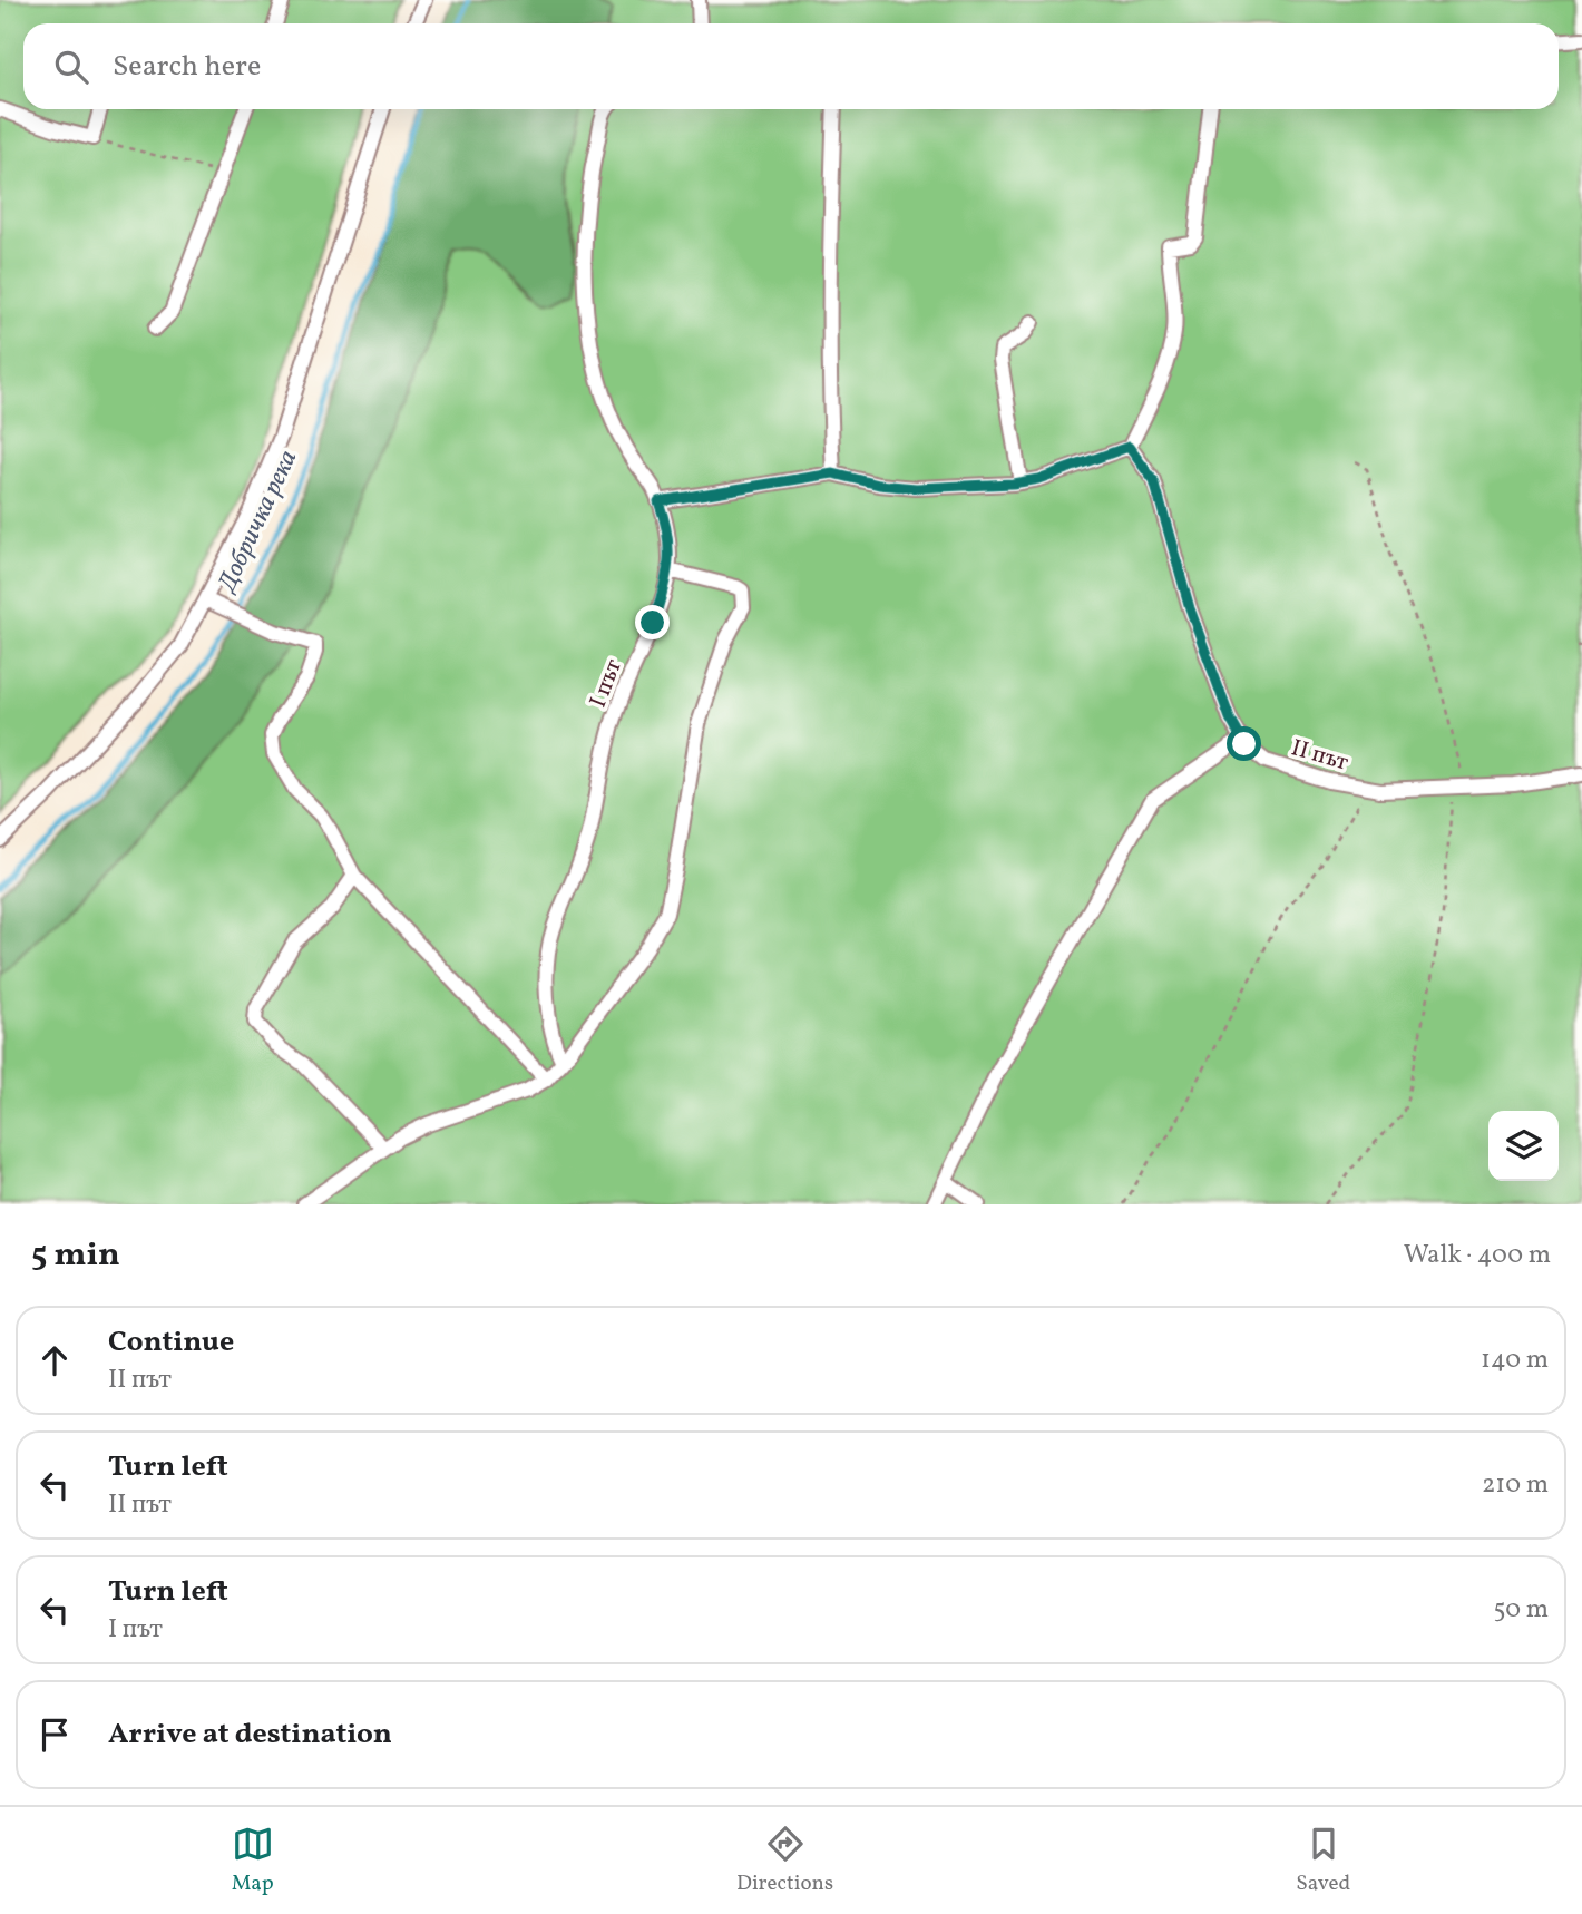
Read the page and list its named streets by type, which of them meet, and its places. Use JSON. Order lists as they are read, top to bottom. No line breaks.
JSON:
{"streets":{"street":["І път","ІІ път"]},"water":["Добричка река"],"page":{"search":"Search here","heading":["5 min","Walk · 400 m"],"list":[["Continue","ІІ път","140 m"],["Turn left","ІІ път","210 m"],["Turn left","І път","50 m"],"Arrive at destination"],"nav":["Map","Directions","Saved"]}}
